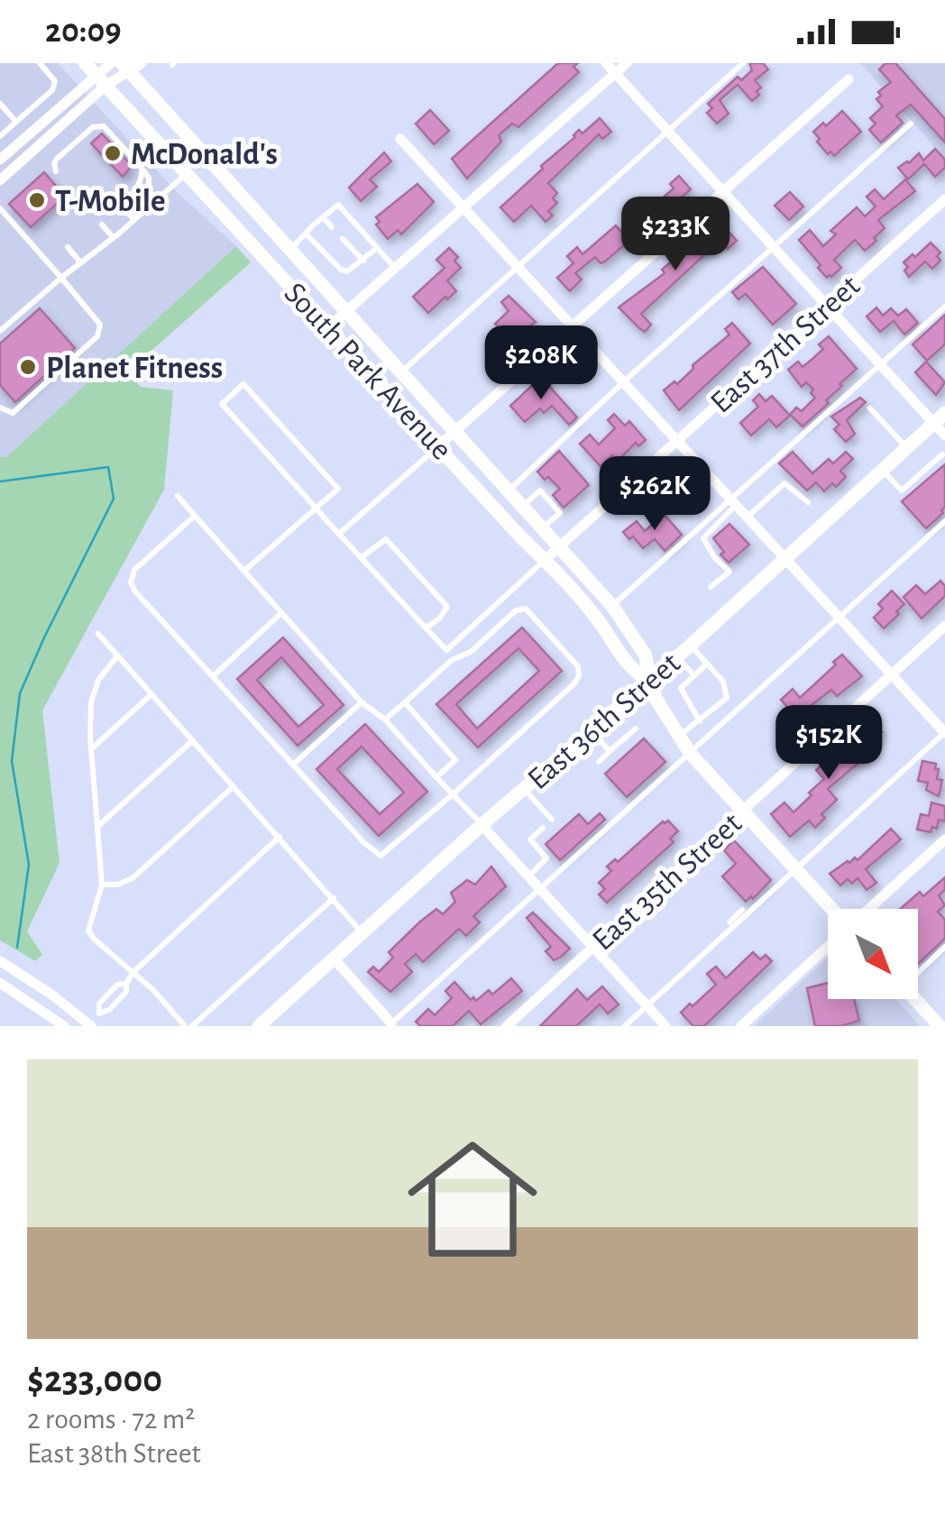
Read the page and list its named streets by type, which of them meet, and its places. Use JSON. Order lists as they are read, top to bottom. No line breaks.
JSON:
{"streets":{"main road":["South Park Avenue","East 36th Street"],"street":["East 37th Street","East 35th Street"]},"crossings":[["East 37th Street","South Park Avenue"],["South Park Avenue","East 36th Street"],["South Park Avenue","East 35th Street"]],"places":["McDonald's","T-Mobile","Planet Fitness"],"north":"bottom right","page":{"status":"20:09","price":["$233K","$208K","$262K","$152K"],"list":[{"name":"$233,000","note":"2 rooms · 72 m² · East 38th Street"}]}}
